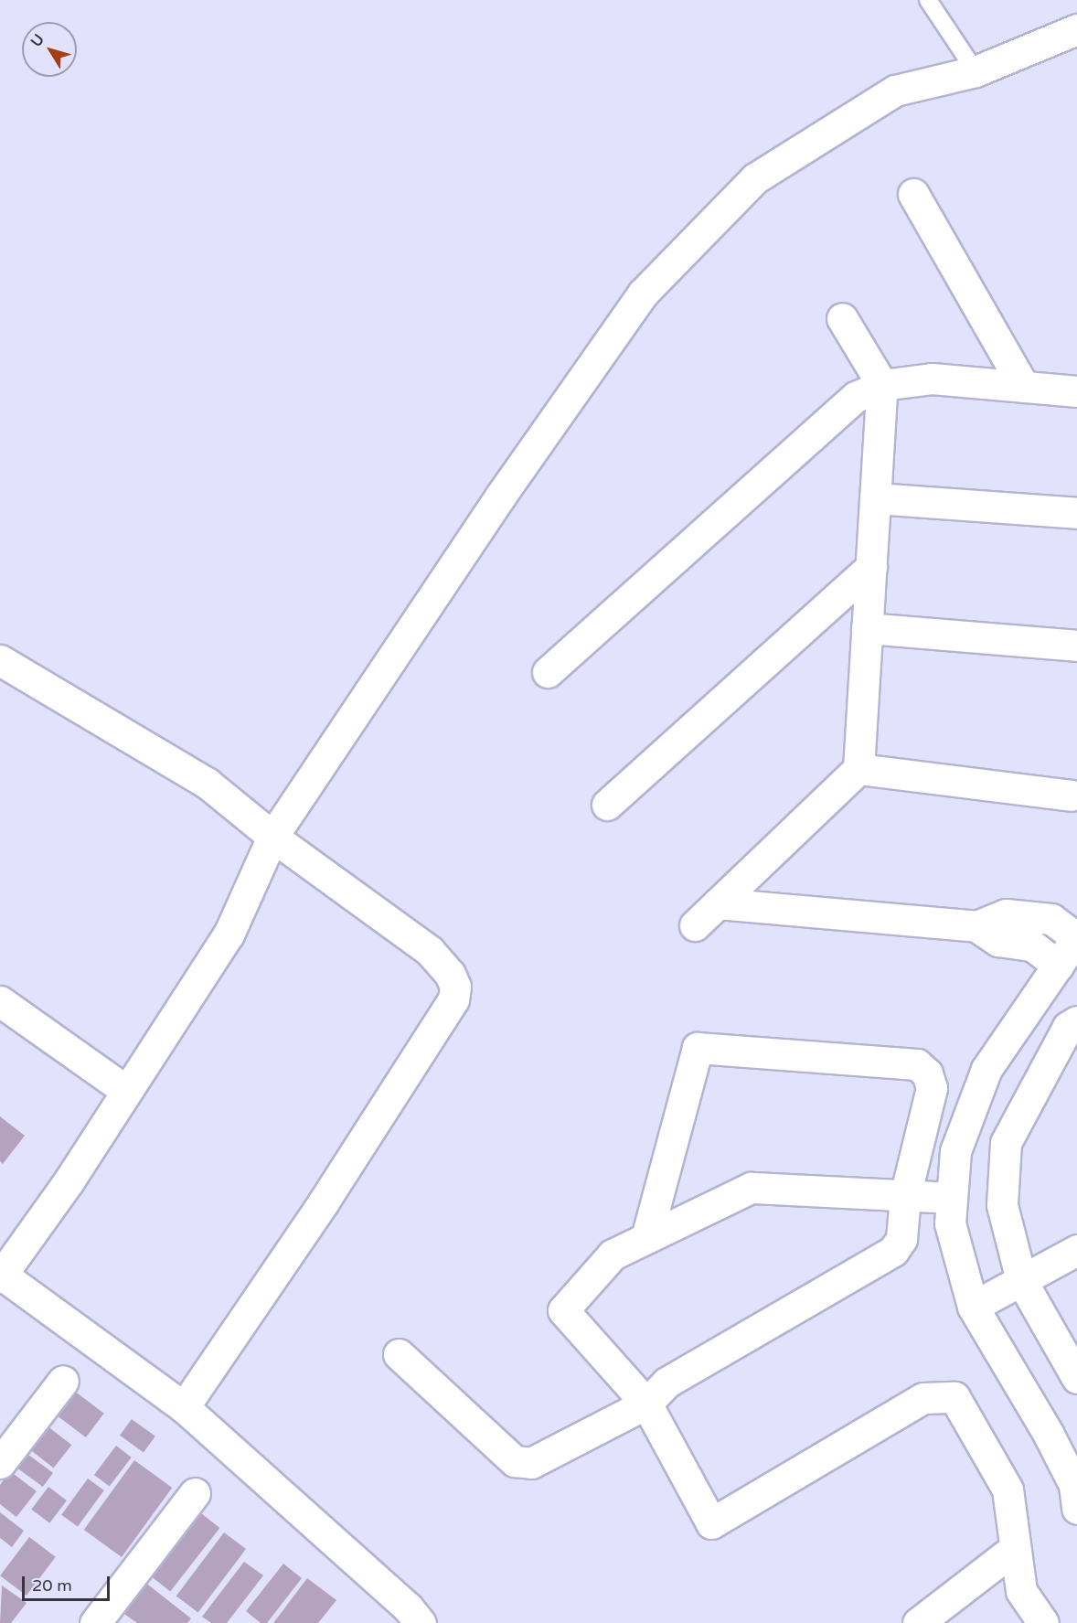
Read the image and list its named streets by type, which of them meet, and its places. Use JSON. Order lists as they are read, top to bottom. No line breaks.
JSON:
{"scale_bar":"20 m","north":"top left"}
